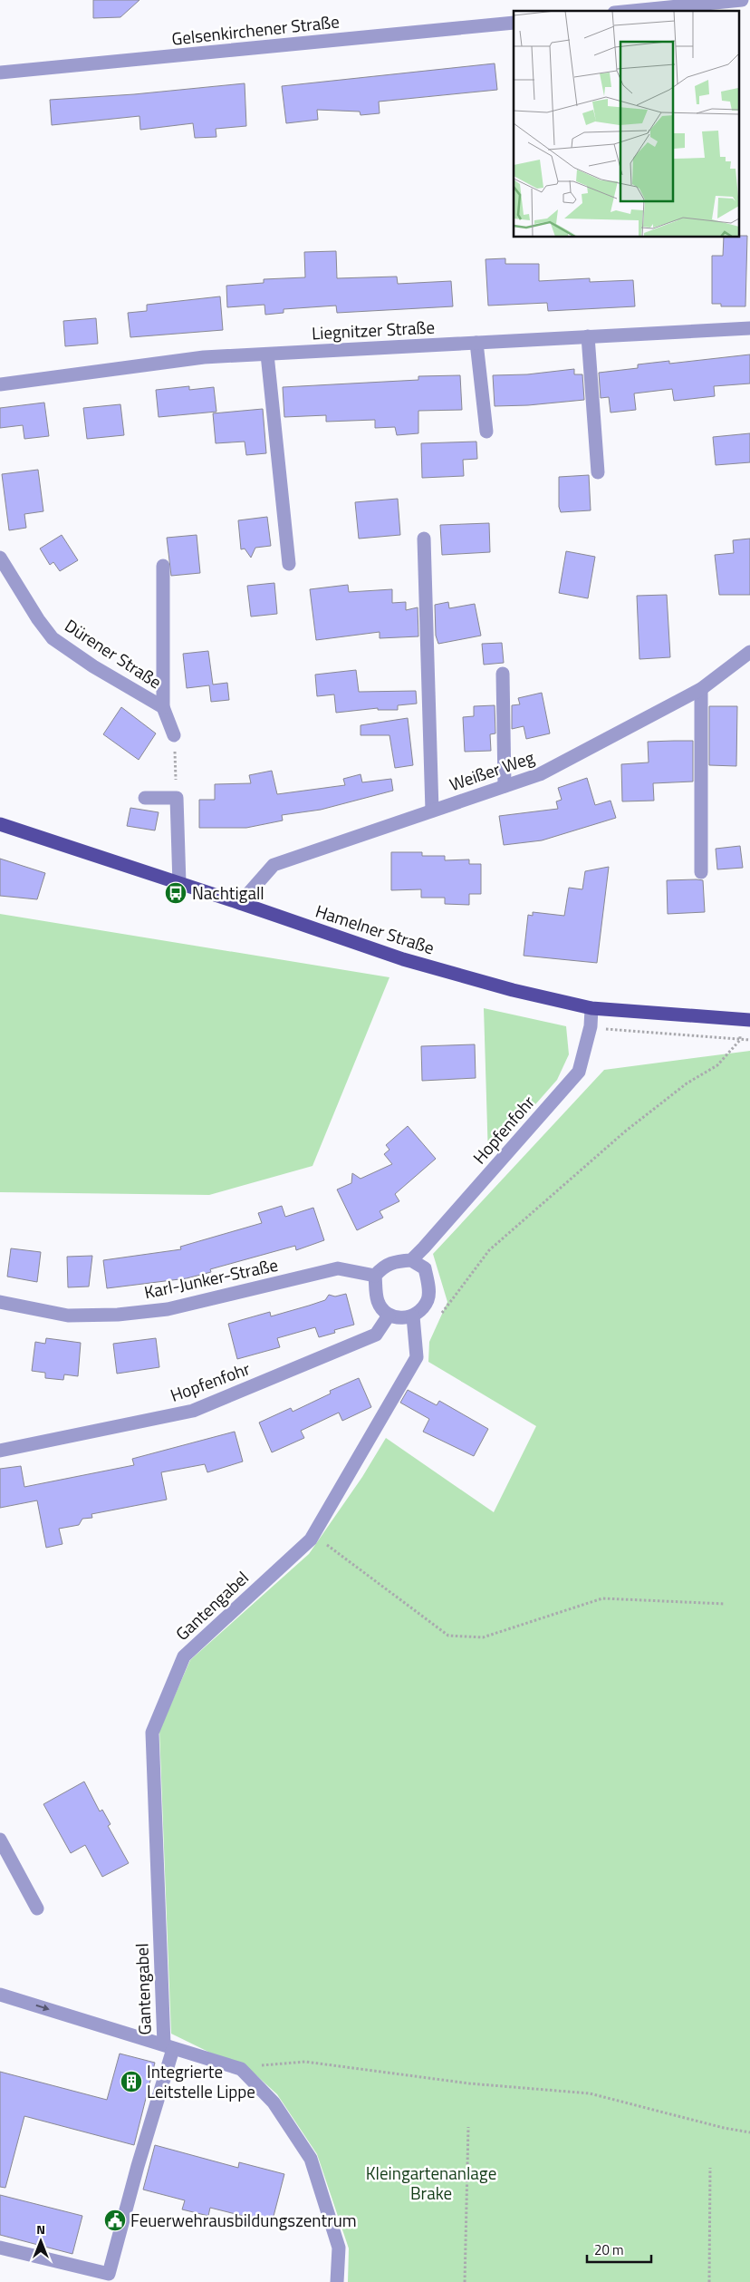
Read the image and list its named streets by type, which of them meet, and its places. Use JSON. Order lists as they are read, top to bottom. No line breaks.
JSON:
{"streets":{"main road":["Hamelner Straße"],"street":["Gelsenkirchener Straße","Liegnitzer Straße","Dürener Straße","Weißer Weg","Hopfenfohr","Karl-Junker-Straße","Gantengabel"]},"crossings":[["Weißer Weg","Hamelner Straße"],["Hamelner Straße","Hopfenfohr"],["Hopfenfohr","Karl-Junker-Straße"],["Hopfenfohr","Gantengabel"],["Karl-Junker-Straße","Gantengabel"]],"parks":["Kleingartenanlage Brake"],"places":{"bus stop":["Nachtigall"],"building":["Integrierte Leitstelle Lippe"],"public building":["Feuerwehrausbildungszentrum"]},"scale_bar":"20 m","north":"top"}
